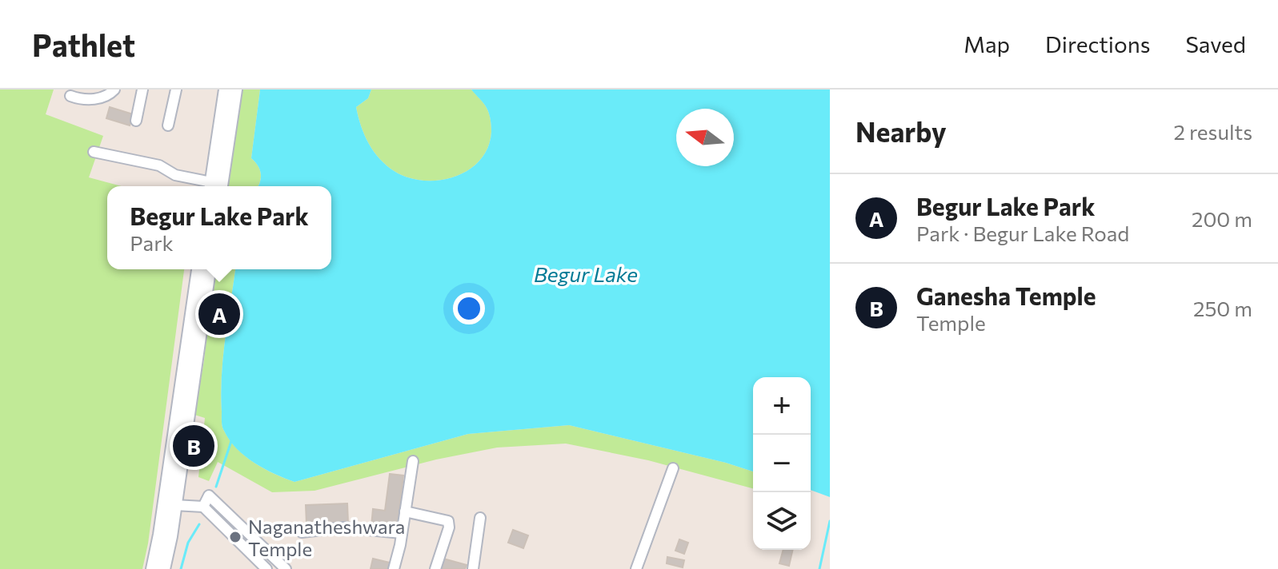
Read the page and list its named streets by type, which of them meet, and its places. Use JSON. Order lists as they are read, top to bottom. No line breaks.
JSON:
{"water":["Begur Lake"],"places":["Naganatheshwara Temple"],"north":"left","page":{"header":"Pathlet","nav":["Map","Directions","Saved"],"heading":["Nearby","2 results"],"list":[{"mark":"A","name":"Begur Lake Park","note":"Park · Begur Lake Road","value":"200 m"},{"mark":"B","name":"Ganesha Temple","note":"Temple","value":"250 m"}],"popup":["Begur Lake Park","Park"],"pins":["A","B"],"map_buttons":["+","−"]}}
